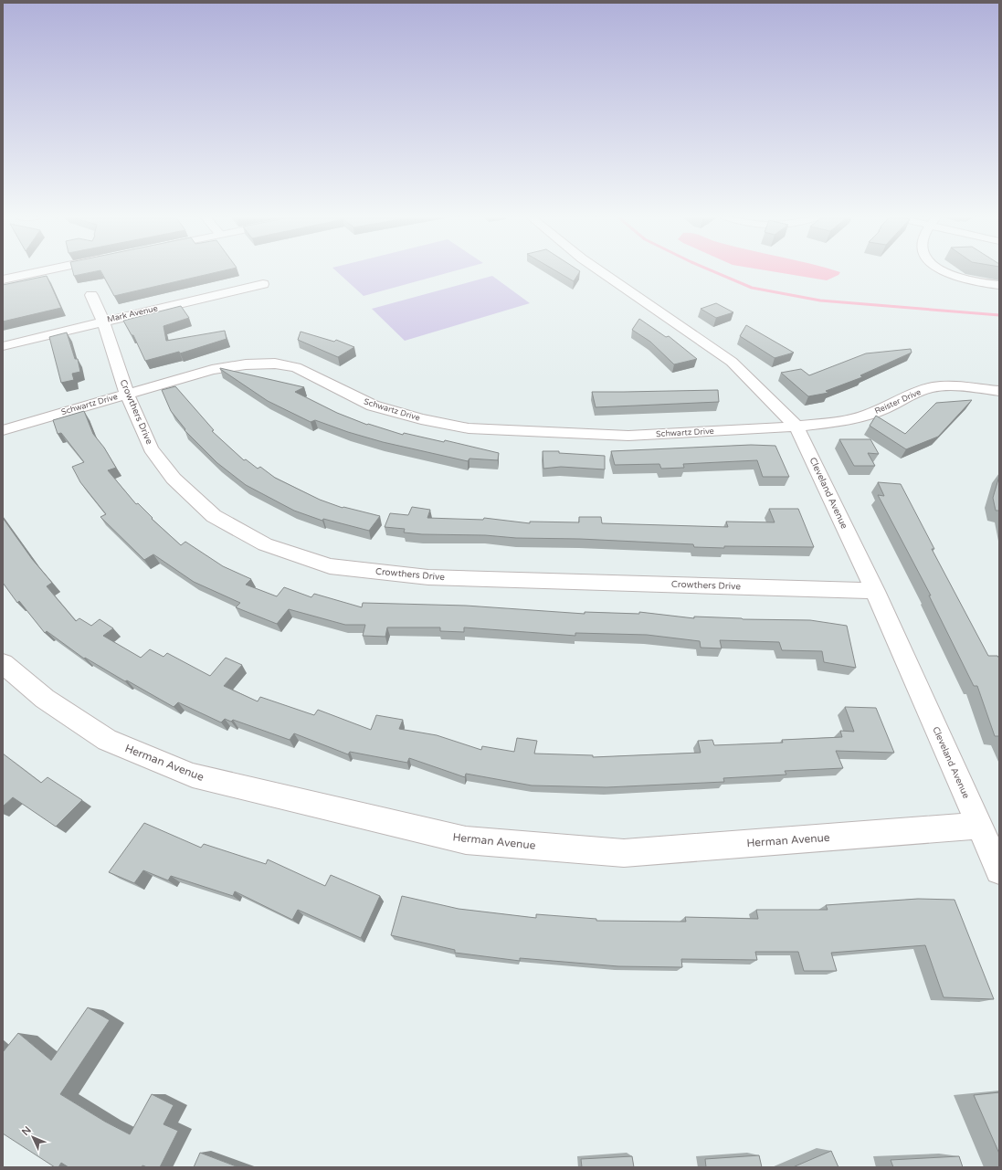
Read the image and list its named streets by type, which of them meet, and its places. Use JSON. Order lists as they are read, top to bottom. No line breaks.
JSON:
{"streets":{"street":["Mark Avenue","Reister Drive","Schwartz Drive","Crowthers Drive","Cleveland Avenue","Herman Avenue"]},"crossings":[["Mark Avenue","Crowthers Drive"],["Reister Drive","Schwartz Drive"],["Reister Drive","Cleveland Avenue"],["Schwartz Drive","Crowthers Drive"],["Schwartz Drive","Cleveland Avenue"],["Crowthers Drive","Cleveland Avenue"],["Cleveland Avenue","Herman Avenue"]],"north":"top left"}
